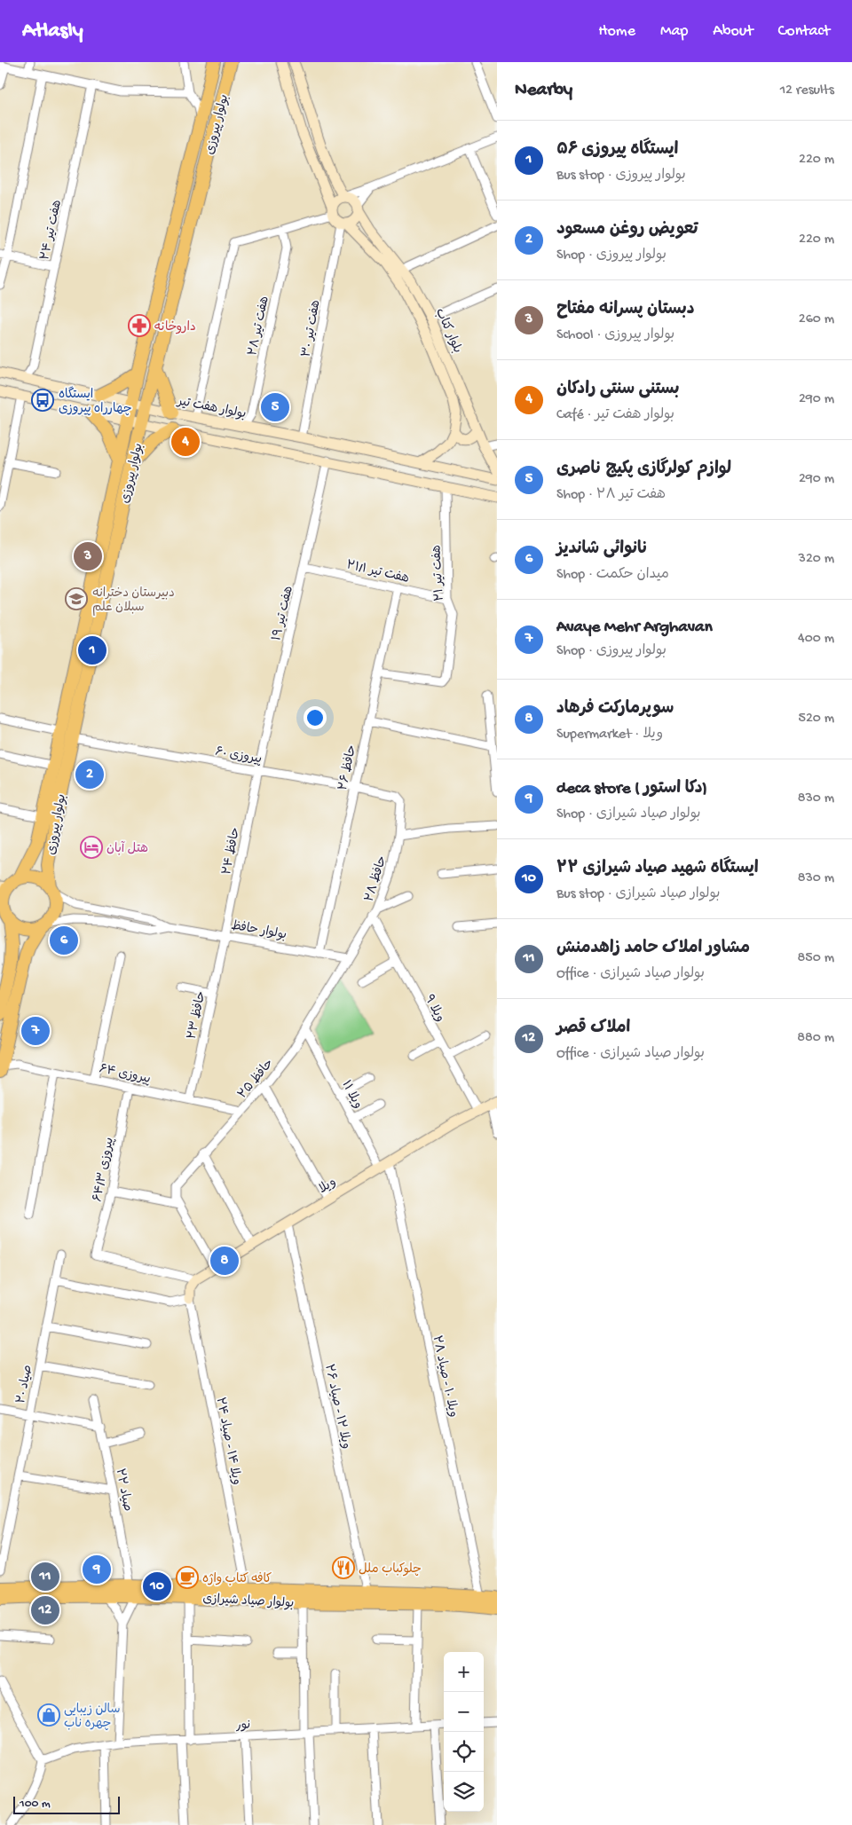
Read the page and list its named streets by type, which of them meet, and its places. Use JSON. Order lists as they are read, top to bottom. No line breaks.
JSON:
{"streets":{"main road":["بولوار پیروزی","بولوار صیاد شیرازی"],"street":["هفت تیر ۲۴","هفت تیر ۲۸","هفت تیر ۳۰","بلوار کتاب","بولوار هفت تیر","هفت تیر ۲۱/۱","هفت تیر ۲۱","هفت تیر ۱۹","پیروزی ۶۰","حافظ ۲۶","حافظ ۲۴","حافظ ۲۸","بولوار حافظ","ویلا ۹","حافظ ۲۳","پیروزی ۶۴","حافظ ۲۵","ویلا ۱۱","پیروزی ۶۴/۳","ویلا","ویلا ۱۰ - صیاد ۲۸","صیاد ۲۰","ویلا ۱۲ - صیاد ۲۶","ویلا ۱۴ - صیاد ۲۴","صیاد ۲۲","نور"]},"crossings":[["بولوار پیروزی","بولوار هفت تیر"],["بولوار پیروزی","پیروزی ۶۰"],["هفت تیر ۲۴","بولوار هفت تیر"],["هفت تیر ۲۸","بولوار هفت تیر"],["هفت تیر ۳۰","بلوار کتاب"],["هفت تیر ۳۰","بولوار هفت تیر"],["بلوار کتاب","بولوار هفت تیر"],["هفت تیر ۲۱/۱","هفت تیر ۲۱"],["هفت تیر ۲۱/۱","هفت تیر ۱۹"],["هفت تیر ۲۱/۱","حافظ ۲۶"],["هفت تیر ۲۱","حافظ ۲۶"],["هفت تیر ۱۹","پیروزی ۶۰"],["هفت تیر ۱۹","حافظ ۲۴"],["پیروزی ۶۰","حافظ ۲۶"],["پیروزی ۶۰","حافظ ۲۴"],["پیروزی ۶۰","حافظ ۲۸"],["حافظ ۲۶","بولوار حافظ"],["حافظ ۲۴","بولوار حافظ"],["حافظ ۲۴","حافظ ۲۳"],["حافظ ۲۸","بولوار حافظ"],["حافظ ۲۸","ویلا ۹"],["حافظ ۲۸","حافظ ۲۵"],["بولوار حافظ","حافظ ۲۳"],["بولوار حافظ","حافظ ۲۵"],["ویلا ۹","ویلا"],["حافظ ۲۳","پیروزی ۶۴"],["پیروزی ۶۴","حافظ ۲۵"],["پیروزی ۶۴","پیروزی ۶۴/۳"],["حافظ ۲۵","ویلا ۱۱"],["ویلا ۱۱","ویلا"],["پیروزی ۶۴/۳","ویلا"],["ویلا","ویلا ۱۰ - صیاد ۲۸"],["ویلا","ویلا ۱۲ - صیاد ۲۶"],["ویلا ۱۰ - صیاد ۲۸","بولوار صیاد شیرازی"],["ویلا ۱۲ - صیاد ۲۶","بولوار صیاد شیرازی"],["ویلا ۱۴ - صیاد ۲۴","بولوار صیاد شیرازی"],["صیاد ۲۲","بولوار صیاد شیرازی"]],"places":{"pharmacy":["داروخانه"],"bus stop":["ایستگاه چهارراه پیروزی"],"school or university":["دبیرستان دخترانه سبلان علم"],"hotel":["هتل آبان"],"restaurant":["چلوکباب ملل"],"cafe":["کافه کتاب واژه"],"shop":["سالن زیبایی چهره ناب"]},"scale_bar":"100 m","page":{"header":"Atlasly","nav":["Home","Map","About","Contact"],"heading":["Nearby","12 results"],"list":[{"mark":"1","name":"ایستگاه پیروزی ۵۶","note":"Bus stop · بولوار پیروزی","value":"220 m"},{"mark":"2","name":"تعویض روغن مسعود","note":"Shop · بولوار پیروزی","value":"220 m"},{"mark":"3","name":"دبستان پسرانه مفتاح","note":"School · بولوار پیروزی","value":"260 m"},{"mark":"4","name":"بستنی سنتی رادکان","note":"Café · بولوار هفت تیر","value":"290 m"},{"mark":"5","name":"لوازم کولرگازی پکیج ناصری","note":"Shop · هفت تیر ۲۸","value":"290 m"},{"mark":"6","name":"نانوائی شاندیز","note":"Shop · میدان حکمت","value":"320 m"},{"mark":"7","name":"Avaye Mehr Arghavan","note":"Shop · بولوار پیروزی","value":"400 m"},{"mark":"8","name":"سوپرمارکت فرهاد","note":"Supermarket · ویلا","value":"520 m"},{"mark":"9","name":"deca store ( دکا استور)","note":"Shop · بولوار صیاد شیرازی","value":"830 m"},{"mark":"10","name":"ایستگاه شهید صیاد شیرازی ۲۲","note":"Bus stop · بولوار صیاد شیرازی","value":"830 m"},{"mark":"11","name":"مشاور املاک حامد زاهدمنش","note":"Office · بولوار صیاد شیرازی","value":"850 m"},{"mark":"12","name":"املاک قصر","note":"Office · بولوار صیاد شیرازی","value":"880 m"}],"pins":["5","4","3","1","2","6","7","8","9","11","10","12"],"map_buttons":["+","−"],"scale":"100 m"}}
